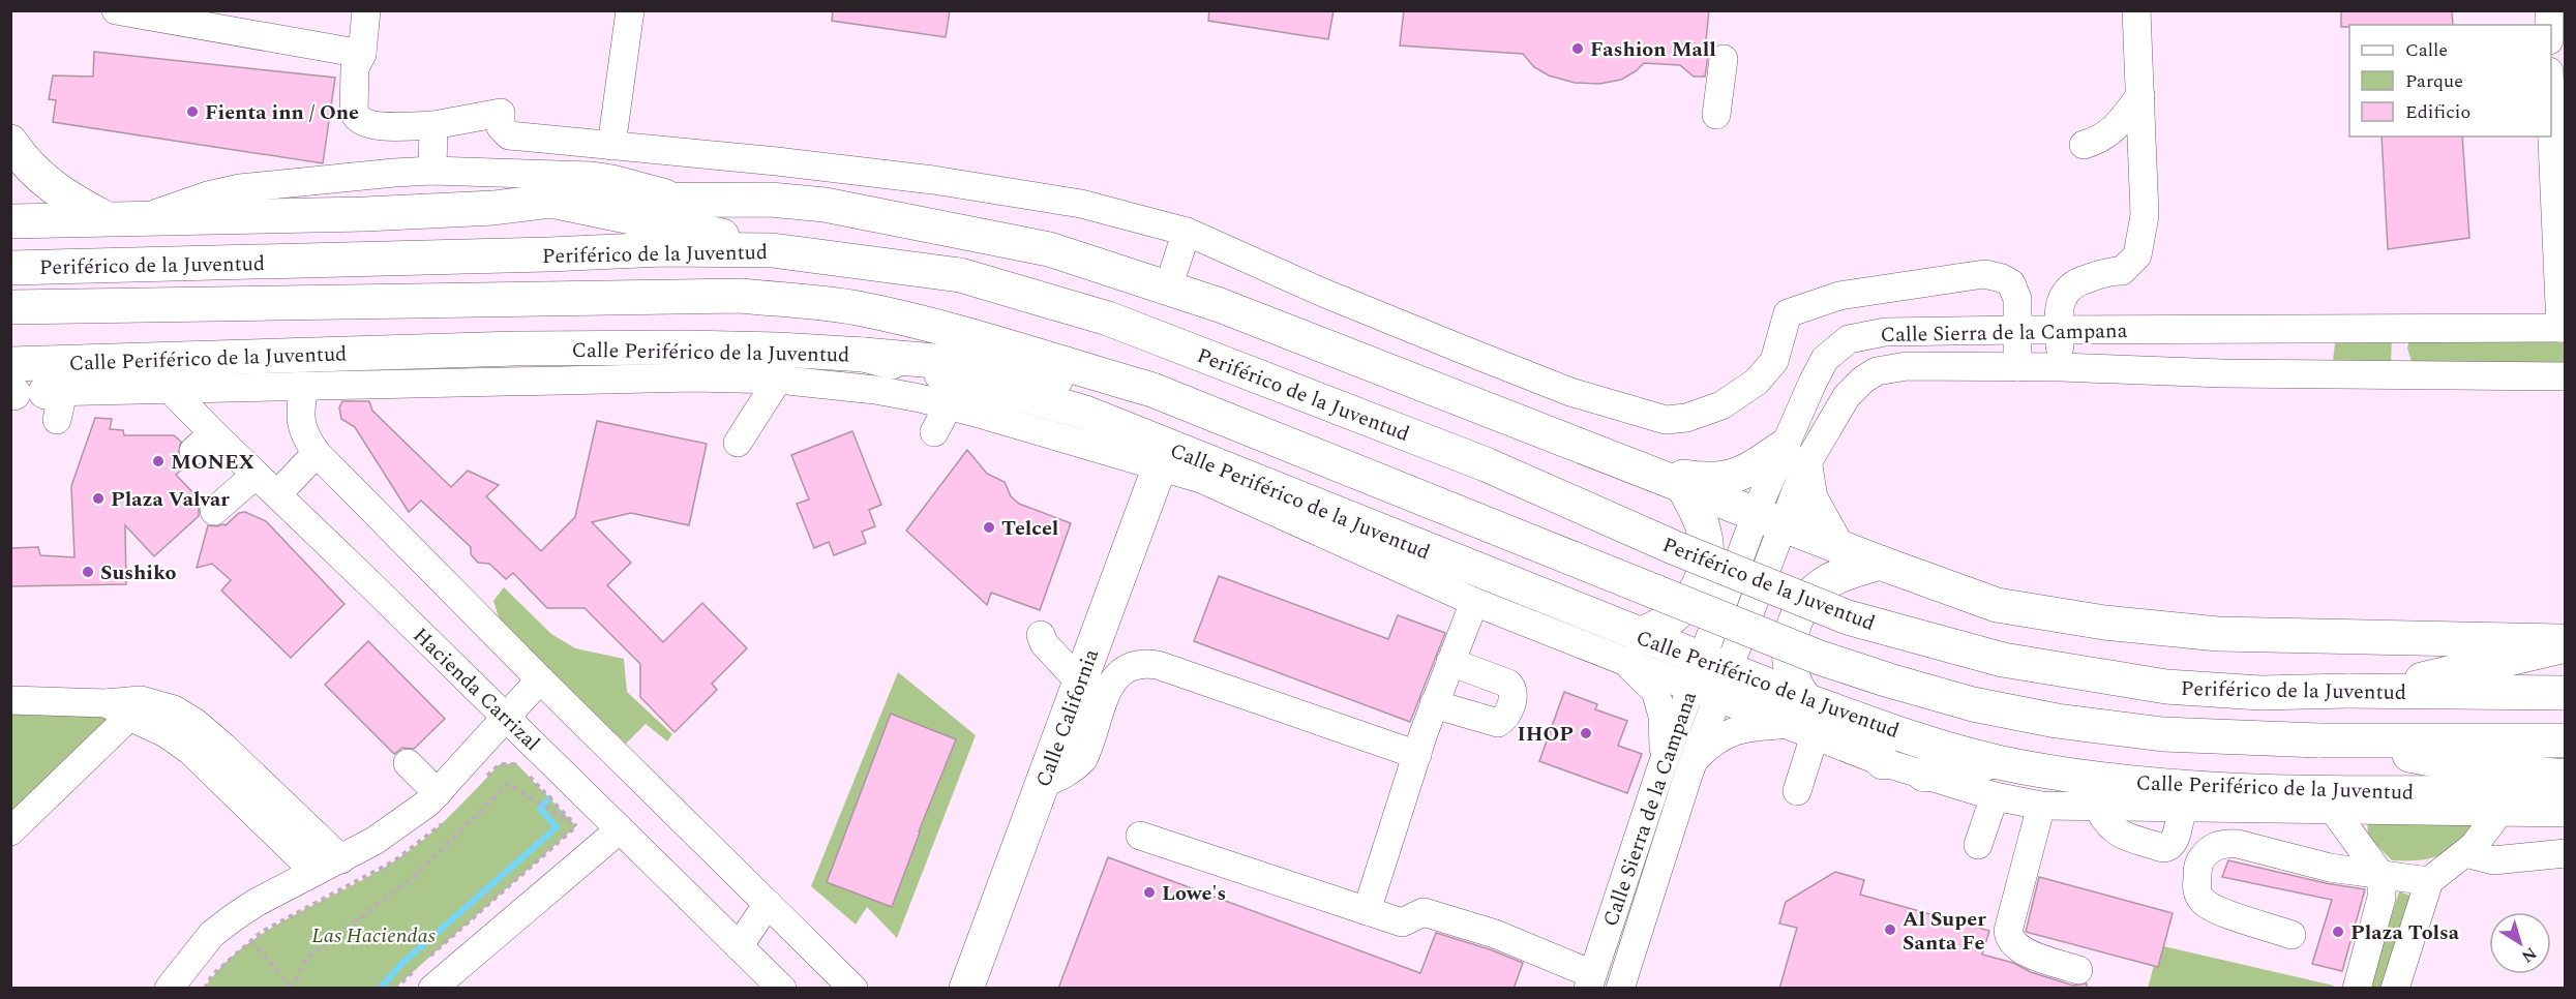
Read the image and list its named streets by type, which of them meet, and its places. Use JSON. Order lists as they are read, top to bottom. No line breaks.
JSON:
{"streets":{"main road":["Periférico de la Juventud","Calle Periférico de la Juventud","Calle California"],"street":["Calle Sierra de la Campana","Hacienda Carrizal"]},"crossings":[["Calle Sierra de la Campana","Calle Periférico de la Juventud"],["Calle Periférico de la Juventud","Calle California"]],"parks":["Las Haciendas"],"places":["Fashion Mall","Fienta inn / One","MONEX","Plaza Valvar","Telcel","Sushiko","IHOP","Lowe's","Al Super Santa Fe","Plaza Tolsa"],"legend":["Calle","Parque","Edificio"],"north":"bottom right"}
